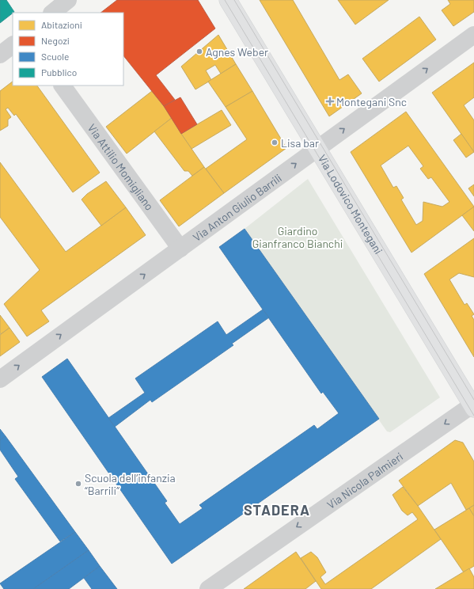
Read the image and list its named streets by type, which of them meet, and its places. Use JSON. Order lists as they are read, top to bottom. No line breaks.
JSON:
{"streets":{"street":["Via Attilio Momigliano","Via Lodovico Montegani","Via Anton Giulio Barrili","Via Nicola Palmieri"]},"crossings":[["Via Attilio Momigliano","Via Anton Giulio Barrili"],["Via Lodovico Montegani","Via Anton Giulio Barrili"],["Via Lodovico Montegani","Via Nicola Palmieri"]],"one_way":["Via Anton Giulio Barrili","Via Nicola Palmieri"],"districts":["STADERA"],"parks":["Giardino Gianfranco Bianchi"],"places":{"other":["Agnes Weber","Lisa bar","Scuola dell’infanzia “Barrili”"],"health":["Montegani Snc"]},"legend":["Abitazioni","Negozi","Scuole","Pubblico"]}
